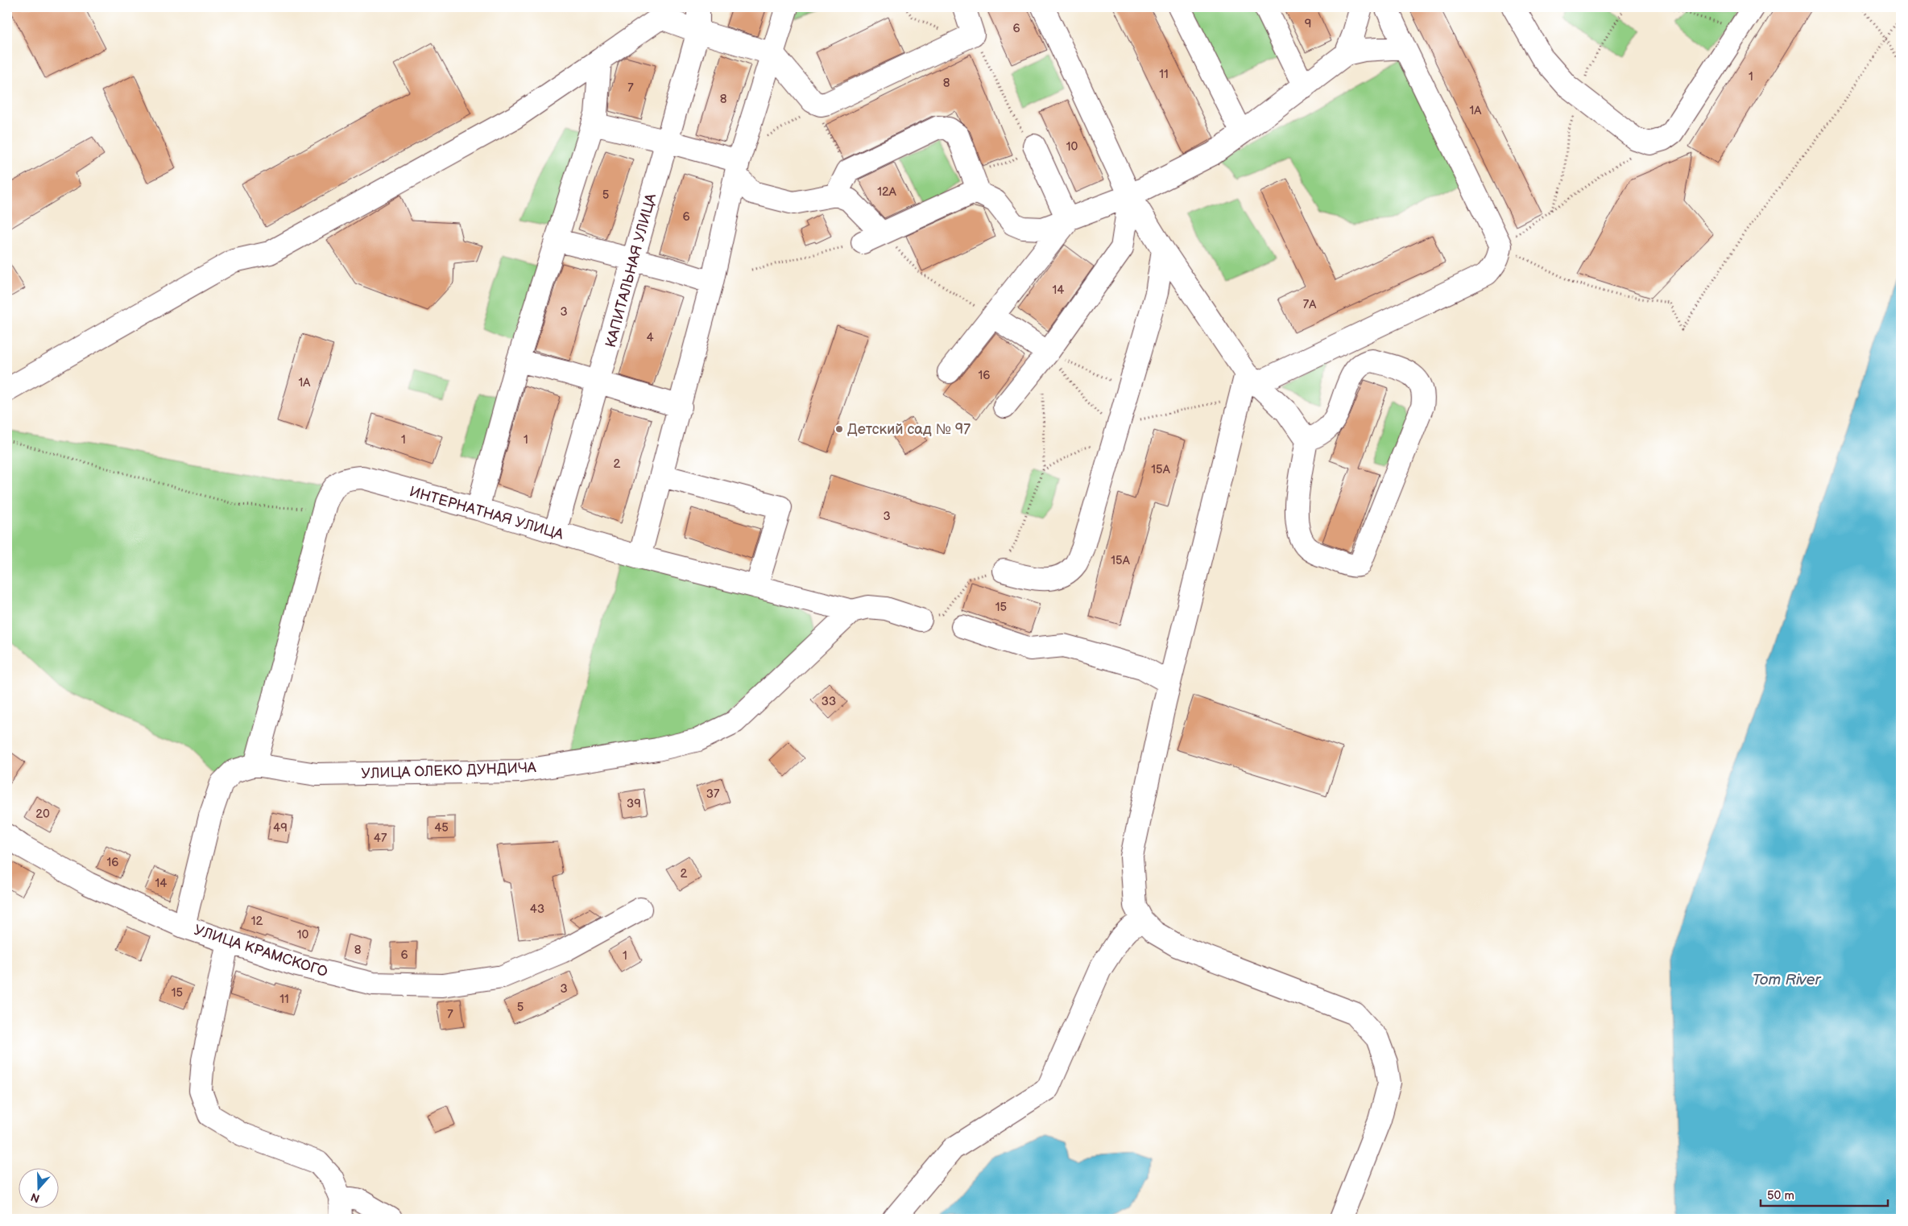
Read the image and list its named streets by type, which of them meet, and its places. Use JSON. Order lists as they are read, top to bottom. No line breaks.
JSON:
{"streets":{"street":["КАПИТАЛЬНАЯ УЛИЦА","ИНТЕРНАТНАЯ УЛИЦА","УЛИЦА ОЛЕКО ДУНДИЧА","УЛИЦА КРАМСКОГО"]},"crossings":[["КАПИТАЛЬНАЯ УЛИЦА","ИНТЕРНАТНАЯ УЛИЦА"],["ИНТЕРНАТНАЯ УЛИЦА","УЛИЦА ОЛЕКО ДУНДИЧА"],["УЛИЦА ОЛЕКО ДУНДИЧА","УЛИЦА КРАМСКОГО"]],"water":["Tom River"],"places":["Детский сад № 97"],"house_numbers":["9","6","11","1","8","7","8","1А","10","12А","5","6","14","7А","3","4","16","1А","1","1","2","15А","3","15А","15","33","37","39","20","49","45","47","16","2","14","43","12","10","8","6","1","3","15","11","5","7"],"scale_bar":"50 m","north":"bottom"}
